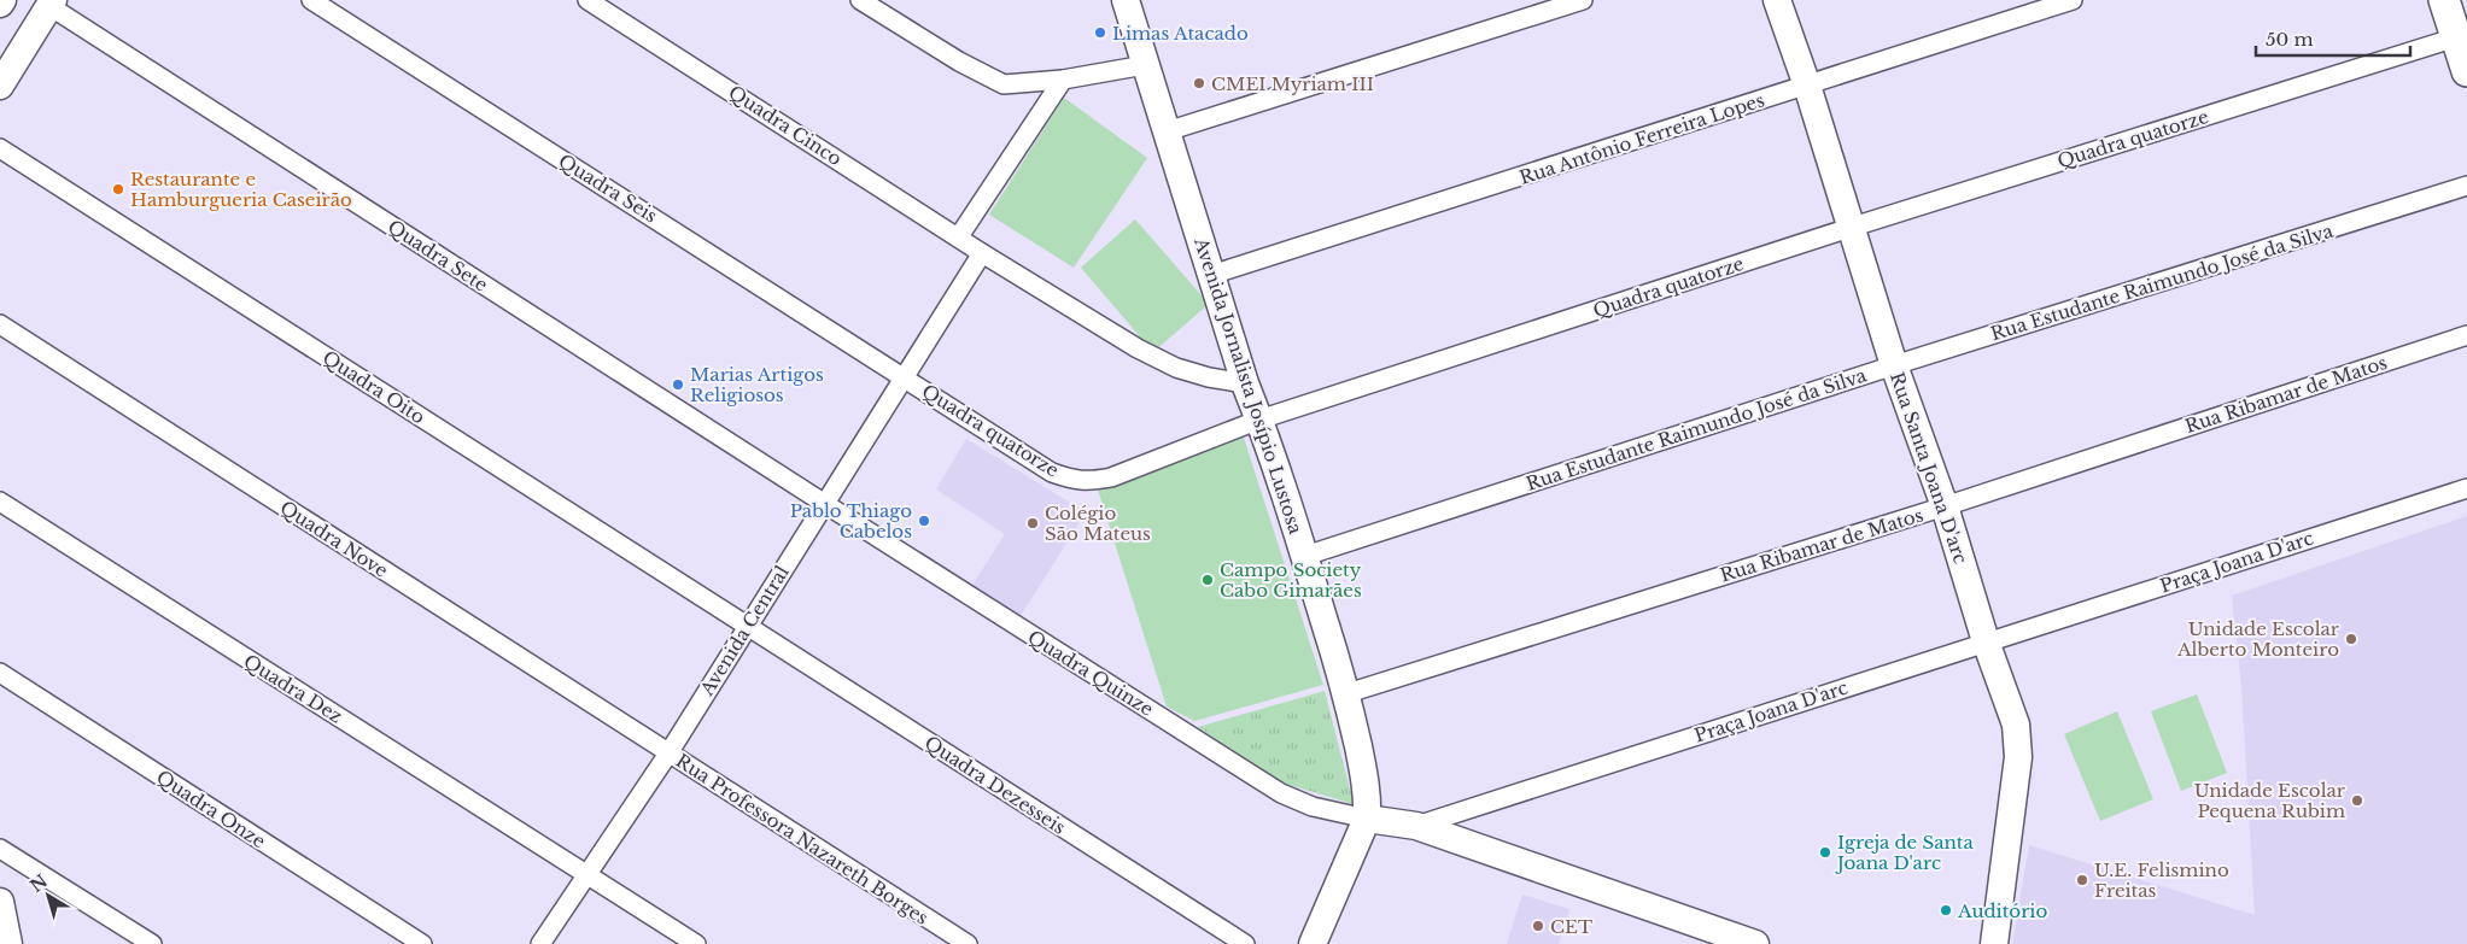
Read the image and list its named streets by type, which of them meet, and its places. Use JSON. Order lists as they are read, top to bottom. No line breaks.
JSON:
{"streets":{"street":["Quadra Cinco","Rua Antônio Ferreira Lopes","Quadra quatorze","Quadra Seis","Quadra Sete","Rua Estudante Raimundo José da Silva","Avenida Jornalista Josípio Lustosa","Quadra Oito","Rua Ribamar de Matos","Rua Santa Joana D'arc","Quadra Nove","Praça Joana D'arc","Avenida Central","Quadra Quinze","Quadra Dez","Quadra Dezesseis","Quadra Onze","Rua Professora Nazareth Borges"]},"crossings":[["Quadra Cinco","Avenida Central"],["Rua Antônio Ferreira Lopes","Avenida Jornalista Josípio Lustosa"],["Rua Antônio Ferreira Lopes","Rua Santa Joana D'arc"],["Quadra quatorze","Quadra Seis"],["Quadra quatorze","Avenida Jornalista Josípio Lustosa"],["Quadra quatorze","Rua Santa Joana D'arc"],["Quadra quatorze","Avenida Central"],["Quadra Seis","Avenida Central"],["Quadra Sete","Avenida Central"],["Quadra Sete","Quadra Quinze"],["Rua Estudante Raimundo José da Silva","Avenida Jornalista Josípio Lustosa"],["Rua Estudante Raimundo José da Silva","Rua Santa Joana D'arc"],["Avenida Jornalista Josípio Lustosa","Rua Ribamar de Matos"],["Avenida Jornalista Josípio Lustosa","Quadra Quinze"],["Quadra Oito","Avenida Central"],["Quadra Oito","Quadra Dezesseis"],["Rua Ribamar de Matos","Rua Santa Joana D'arc"],["Rua Santa Joana D'arc","Praça Joana D'arc"],["Quadra Nove","Avenida Central"],["Quadra Nove","Rua Professora Nazareth Borges"],["Avenida Central","Quadra Quinze"],["Avenida Central","Quadra Dez"],["Avenida Central","Quadra Dezesseis"],["Avenida Central","Rua Professora Nazareth Borges"]],"places":["Limas Atacado","CMEI Myriam III","Restaurante e Hamburgueria Caseirão","Marias Artigos Religiosos","Pablo Thiago Cabelos","Colégio São Mateus","Campo Society Cabo Gimarães","Unidade Escolar Alberto Monteiro","Unidade Escolar Pequena Rubim","Igreja de Santa Joana D'arc","U.E. Felismino Freitas","Auditório","CET"],"scale_bar":"50 m","north":"top left"}
